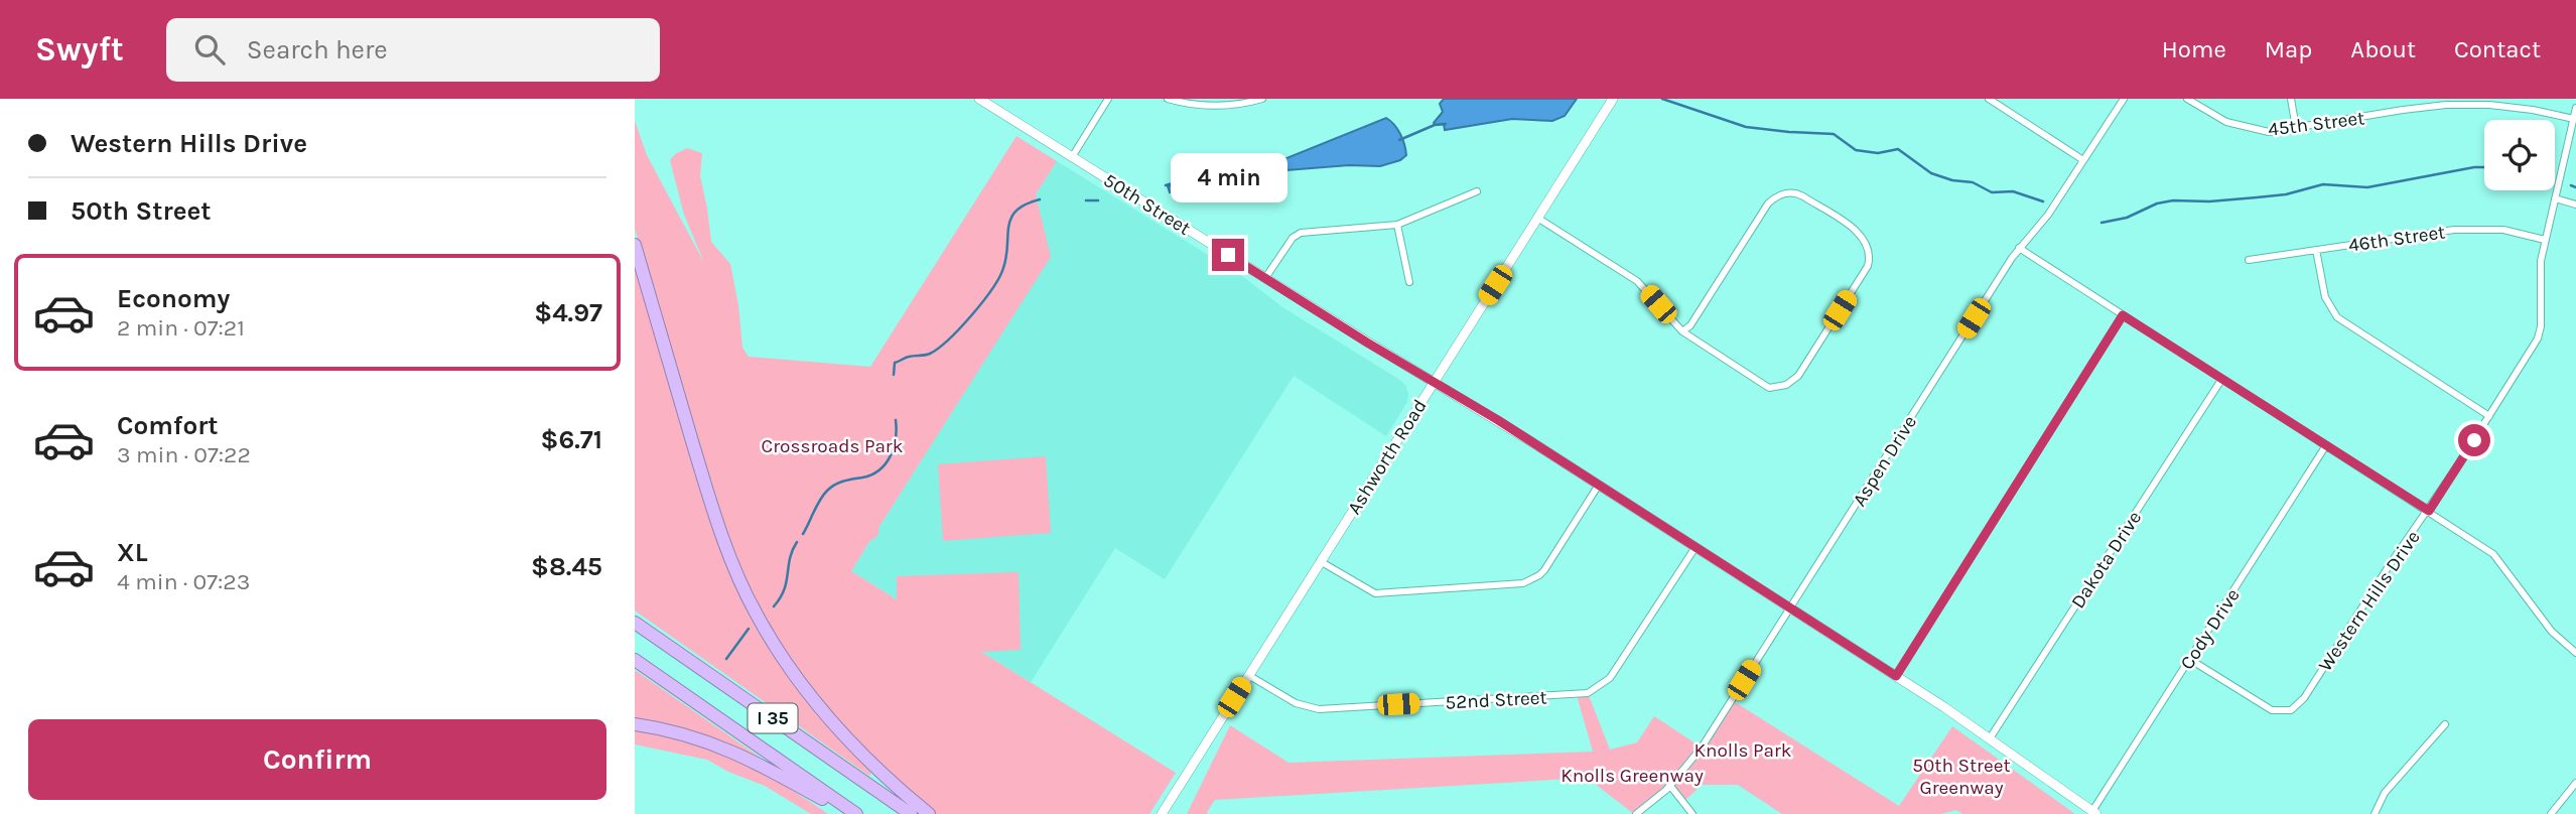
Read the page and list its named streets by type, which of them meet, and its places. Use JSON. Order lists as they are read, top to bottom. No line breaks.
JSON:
{"streets":{"highway":["I 35"],"main road":["50th Street","Ashworth Road"],"street":["45th Street","46th Street","Aspen Drive","Dakota Drive","Western Hills Drive","Cody Drive","52nd Street"]},"crossings":[["45th Street","Western Hills Drive"],["50th Street","Ashworth Road"],["50th Street","Aspen Drive"],["50th Street","Dakota Drive"],["50th Street","Cody Drive"],["50th Street","52nd Street"],["46th Street","Western Hills Drive"],["Ashworth Road","52nd Street"],["Western Hills Drive","Cody Drive"]],"parks":["Crossroads Park","Knolls Park","50th Street Greenway","Knolls Greenway"],"page":{"header":"Swyft","search":"Search here","nav":["Home","Map","About","Contact"],"banner":["Western Hills Drive","50th Street"],"bubble":"4 min","list":[{"name":"Economy","note":"2 min · 07:21","value":"$4.97"},{"name":"Comfort","note":"3 min · 07:22","value":"$6.71"},{"name":"XL","note":"4 min · 07:23","value":"$8.45"}],"buttons":"Confirm"}}
